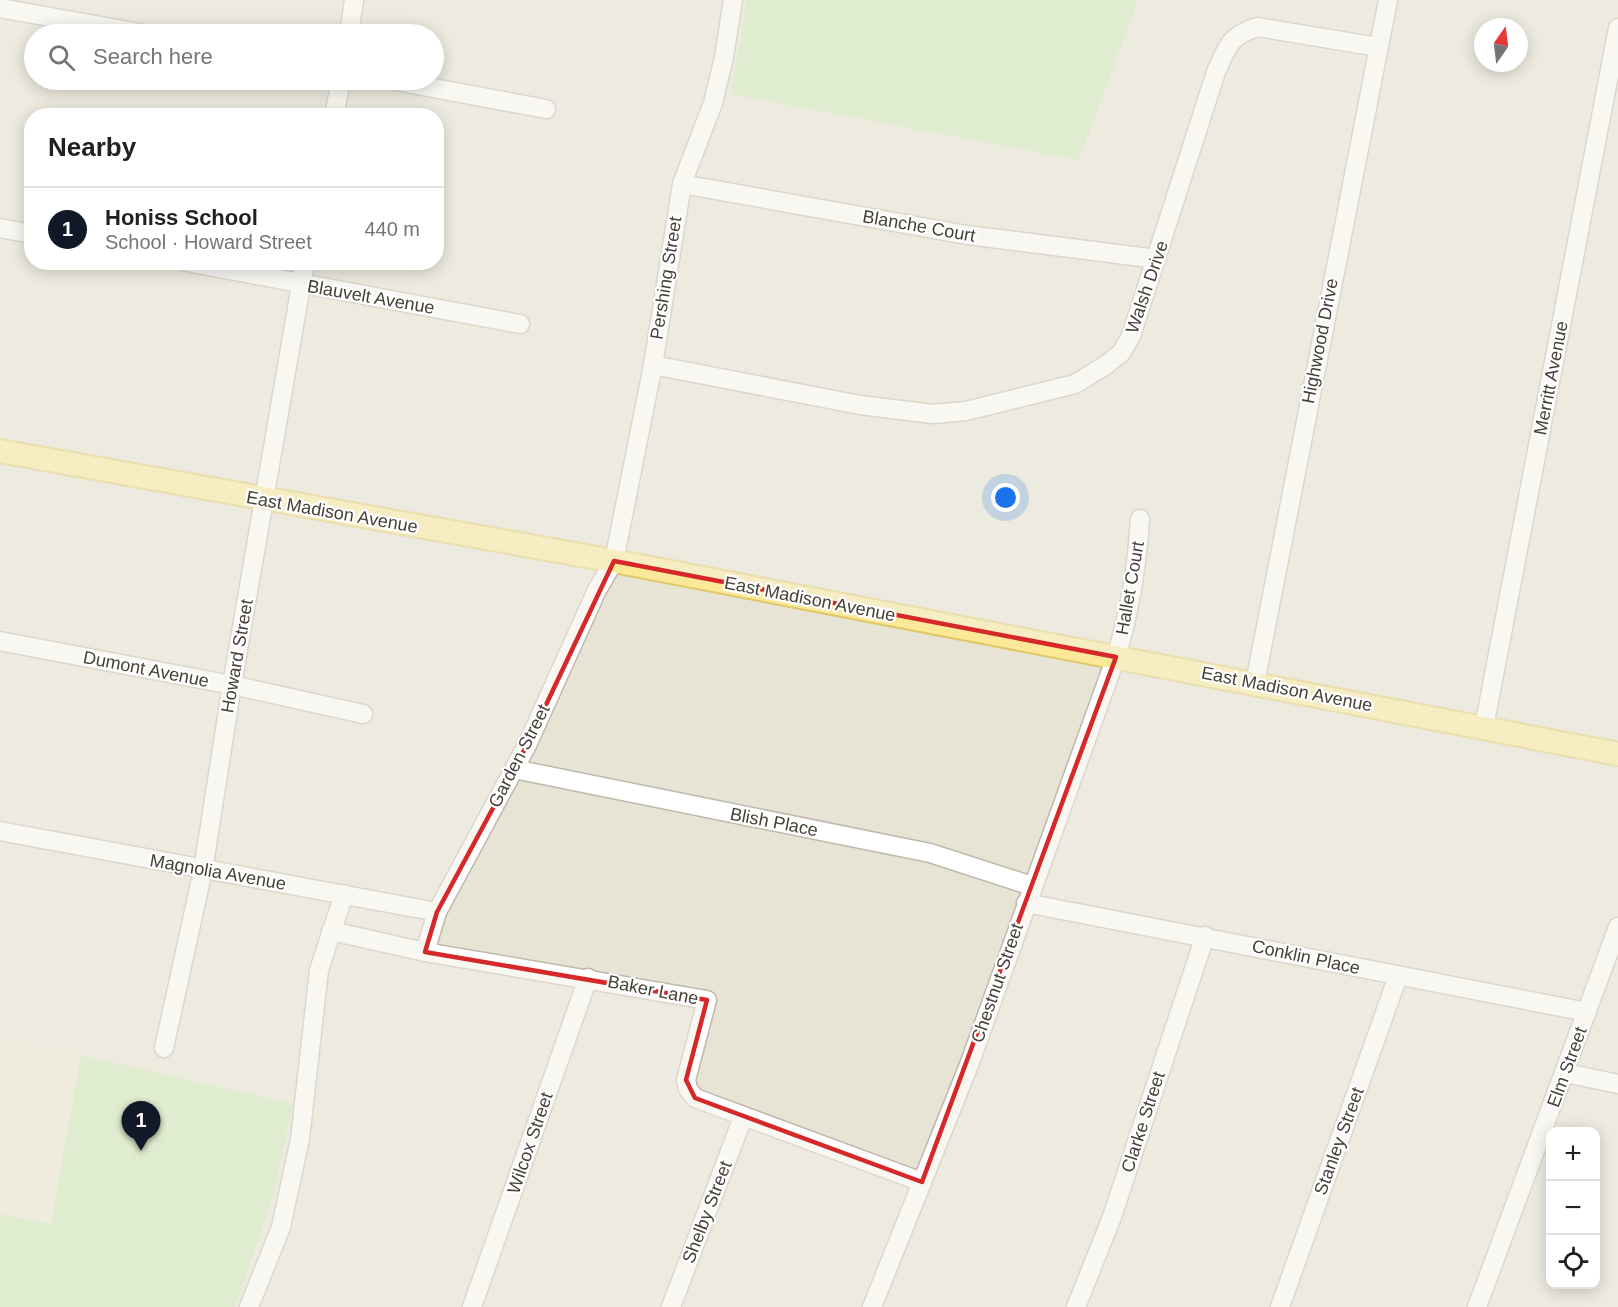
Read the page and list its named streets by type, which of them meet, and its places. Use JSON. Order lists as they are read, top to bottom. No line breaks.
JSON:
{"streets":{"main road":["East Madison Avenue"],"street":["Blanche Court","Pershing Street","Walsh Drive","Blauvelt Avenue","Highwood Drive","Merritt Avenue","Hallet Court","Howard Street","Dumont Avenue","Garden Street","Blish Place","Magnolia Avenue","Conklin Place","Chestnut Street","Baker Lane","Elm Street","Clarke Street","Stanley Street","Wilcox Street","Shelby Street"]},"crossings":[["Blanche Court","Pershing Street"],["Blanche Court","Walsh Drive"],["Pershing Street","Walsh Drive"],["Pershing Street","East Madison Avenue"],["Pershing Street","Garden Street"],["Walsh Drive","Highwood Drive"],["Blauvelt Avenue","Howard Street"],["Highwood Drive","East Madison Avenue"],["Merritt Avenue","East Madison Avenue"],["East Madison Avenue","Hallet Court"],["East Madison Avenue","Howard Street"],["East Madison Avenue","Garden Street"],["East Madison Avenue","Chestnut Street"],["Hallet Court","Chestnut Street"],["Howard Street","Dumont Avenue"],["Howard Street","Magnolia Avenue"],["Garden Street","Blish Place"],["Garden Street","Magnolia Avenue"],["Garden Street","Baker Lane"],["Blish Place","Conklin Place"],["Blish Place","Chestnut Street"],["Conklin Place","Chestnut Street"],["Conklin Place","Elm Street"],["Conklin Place","Clarke Street"],["Conklin Place","Stanley Street"],["Chestnut Street","Baker Lane"],["Baker Lane","Wilcox Street"],["Baker Lane","Shelby Street"]],"north":"top","page":{"search":"Search here","heading":"Nearby","list":[{"mark":"1","name":"Honiss School","note":"School · Howard Street","value":"440 m"}],"pins":"1","map_buttons":["+","−"]}}
